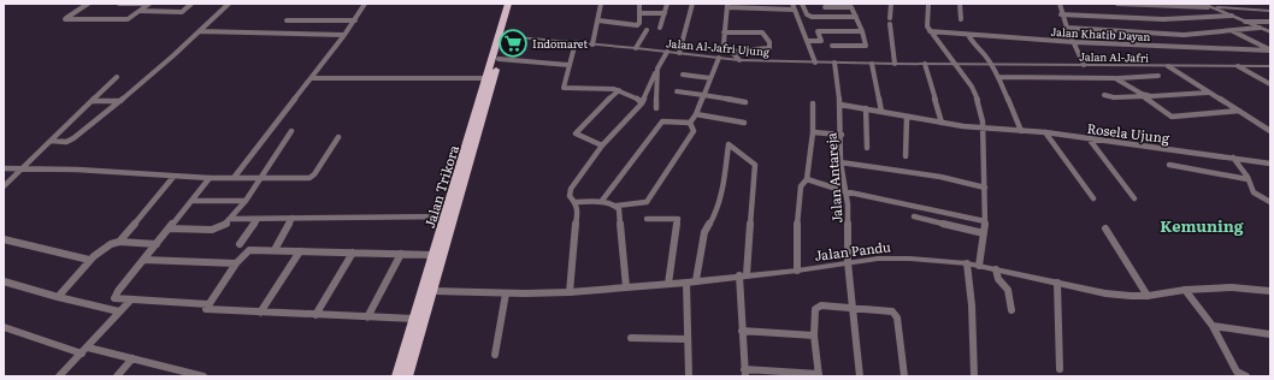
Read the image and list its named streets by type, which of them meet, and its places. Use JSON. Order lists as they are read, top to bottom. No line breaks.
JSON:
{"streets":{"main road":["Jalan Trikora"],"street":["Jalan Khatib Dayan","Jalan Al-Jafri Ujung","Jalan Al-Jafri","Rosela Ujung","Jalan Antareja","Jalan Pandu"]},"crossings":[["Jalan Al-Jafri Ujung","Jalan Al-Jafri"],["Jalan Al-Jafri Ujung","Jalan Antareja"],["Jalan Al-Jafri Ujung","Jalan Trikora"],["Rosela Ujung","Jalan Antareja"],["Jalan Antareja","Jalan Pandu"],["Jalan Trikora","Jalan Pandu"]],"districts":["Kemuning"],"places":{"supermarket":["Indomaret"]}}
